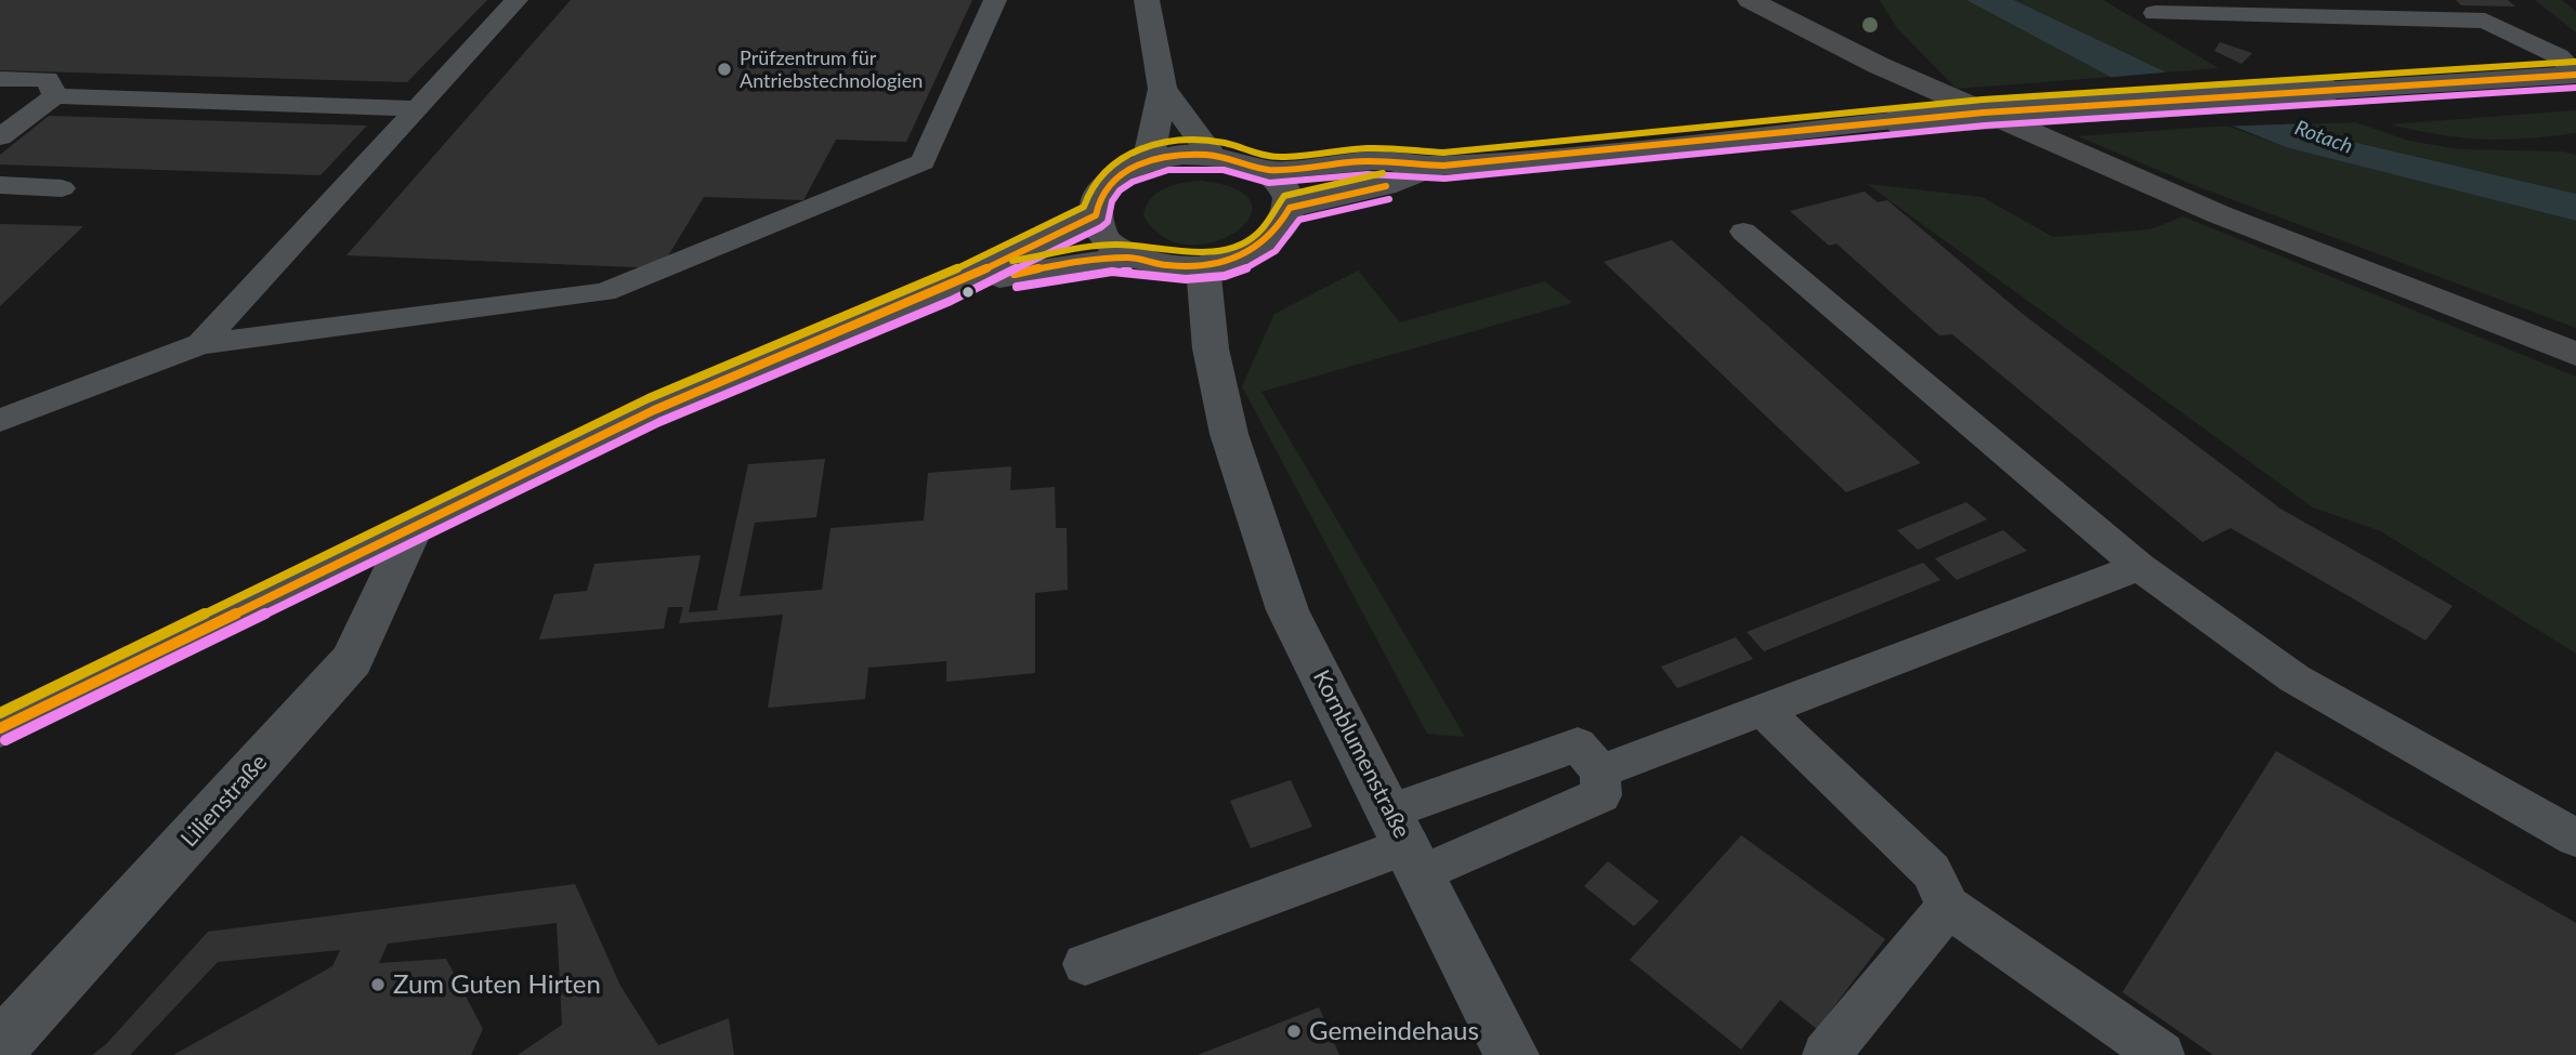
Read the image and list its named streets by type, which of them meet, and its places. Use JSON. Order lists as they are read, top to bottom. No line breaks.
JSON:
{"streets":{"street":["Kornblumenstraße","Lilienstraße"]},"water":["Rotach"],"places":["Prüfzentrum für Antriebstechnologien","Zum Guten Hirten","Gemeindehaus"]}
